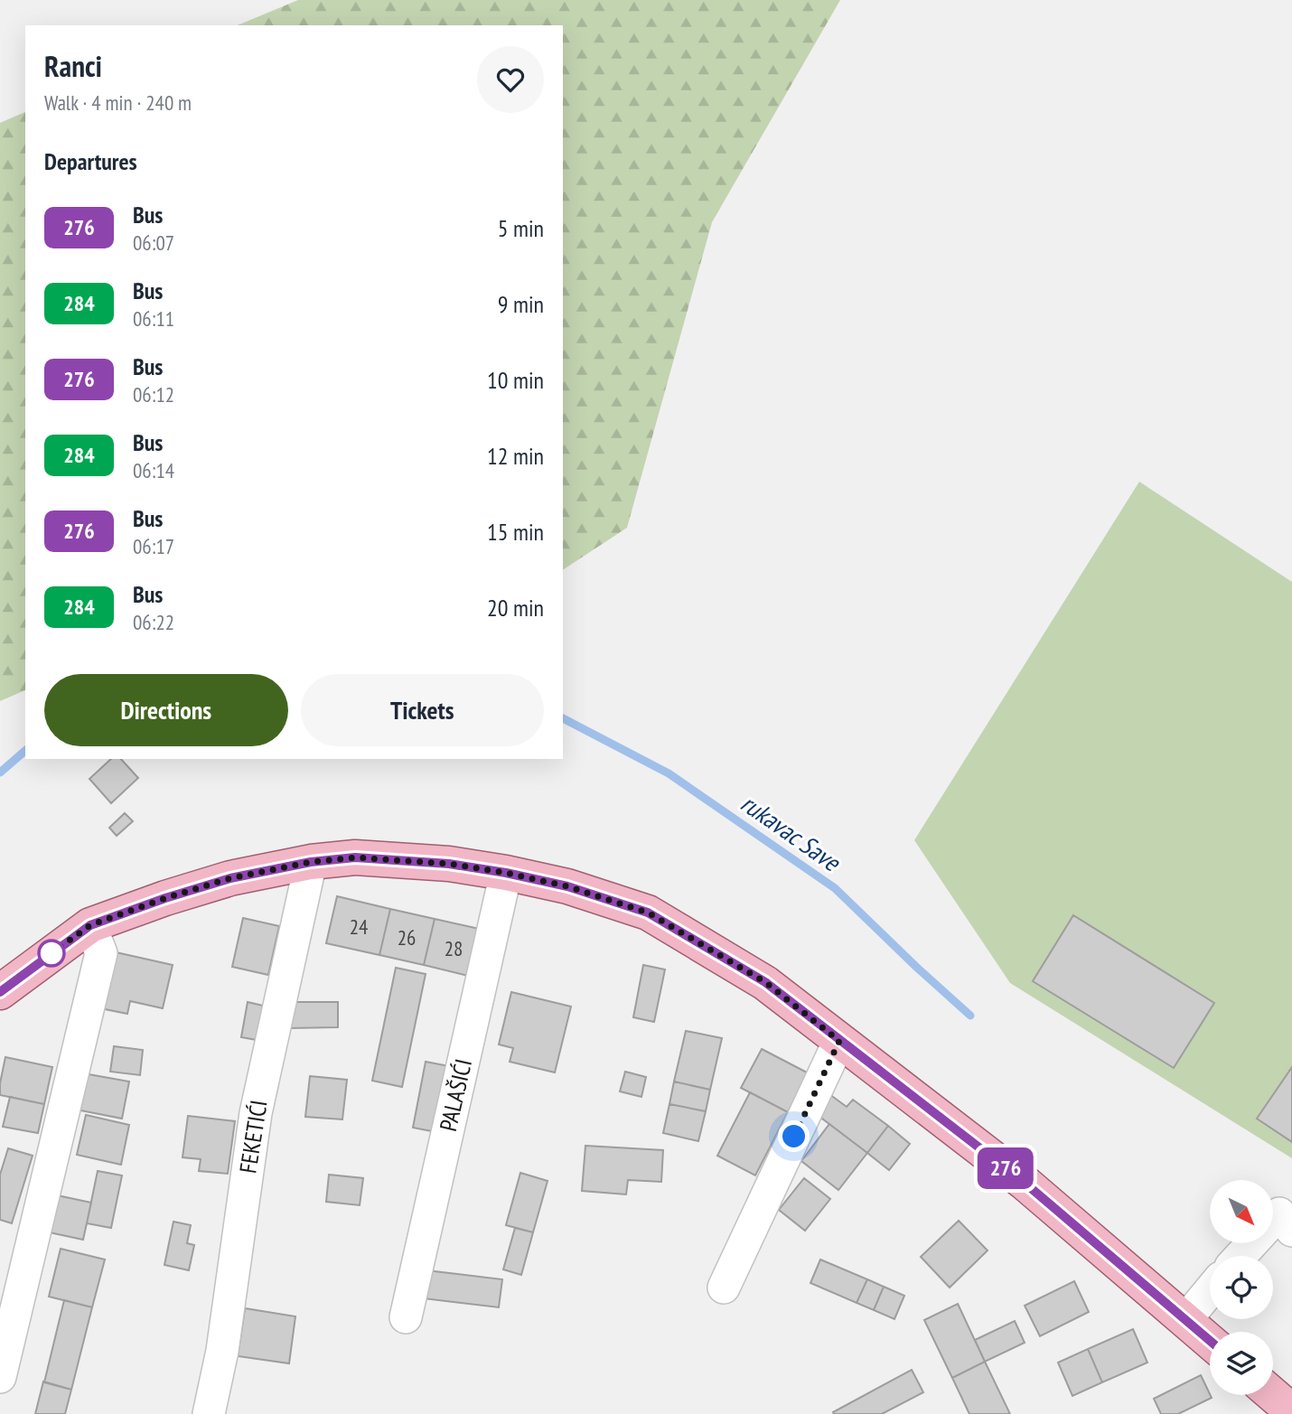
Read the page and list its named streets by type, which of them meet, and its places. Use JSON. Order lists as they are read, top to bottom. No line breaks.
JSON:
{"streets":{"street":["PALAŠIĆI","FEKETIĆI"]},"water":["rukavac Save"],"lines":["bus line 276"],"house_numbers":["24","26","28"],"north":"bottom right","page":{"on_map":"276","heading":[["Ranci","Walk · 4 min · 240 m"],"Departures"],"list":[{"mark":"276","name":"Bus","note":"06:07","value":"5 min"},{"mark":"284","name":"Bus","note":"06:11","value":"9 min"},{"mark":"276","name":"Bus","note":"06:12","value":"10 min"},{"mark":"284","name":"Bus","note":"06:14","value":"12 min"},{"mark":"276","name":"Bus","note":"06:17","value":"15 min"},{"mark":"284","name":"Bus","note":"06:22","value":"20 min"}],"buttons":["Directions","Tickets"]}}
